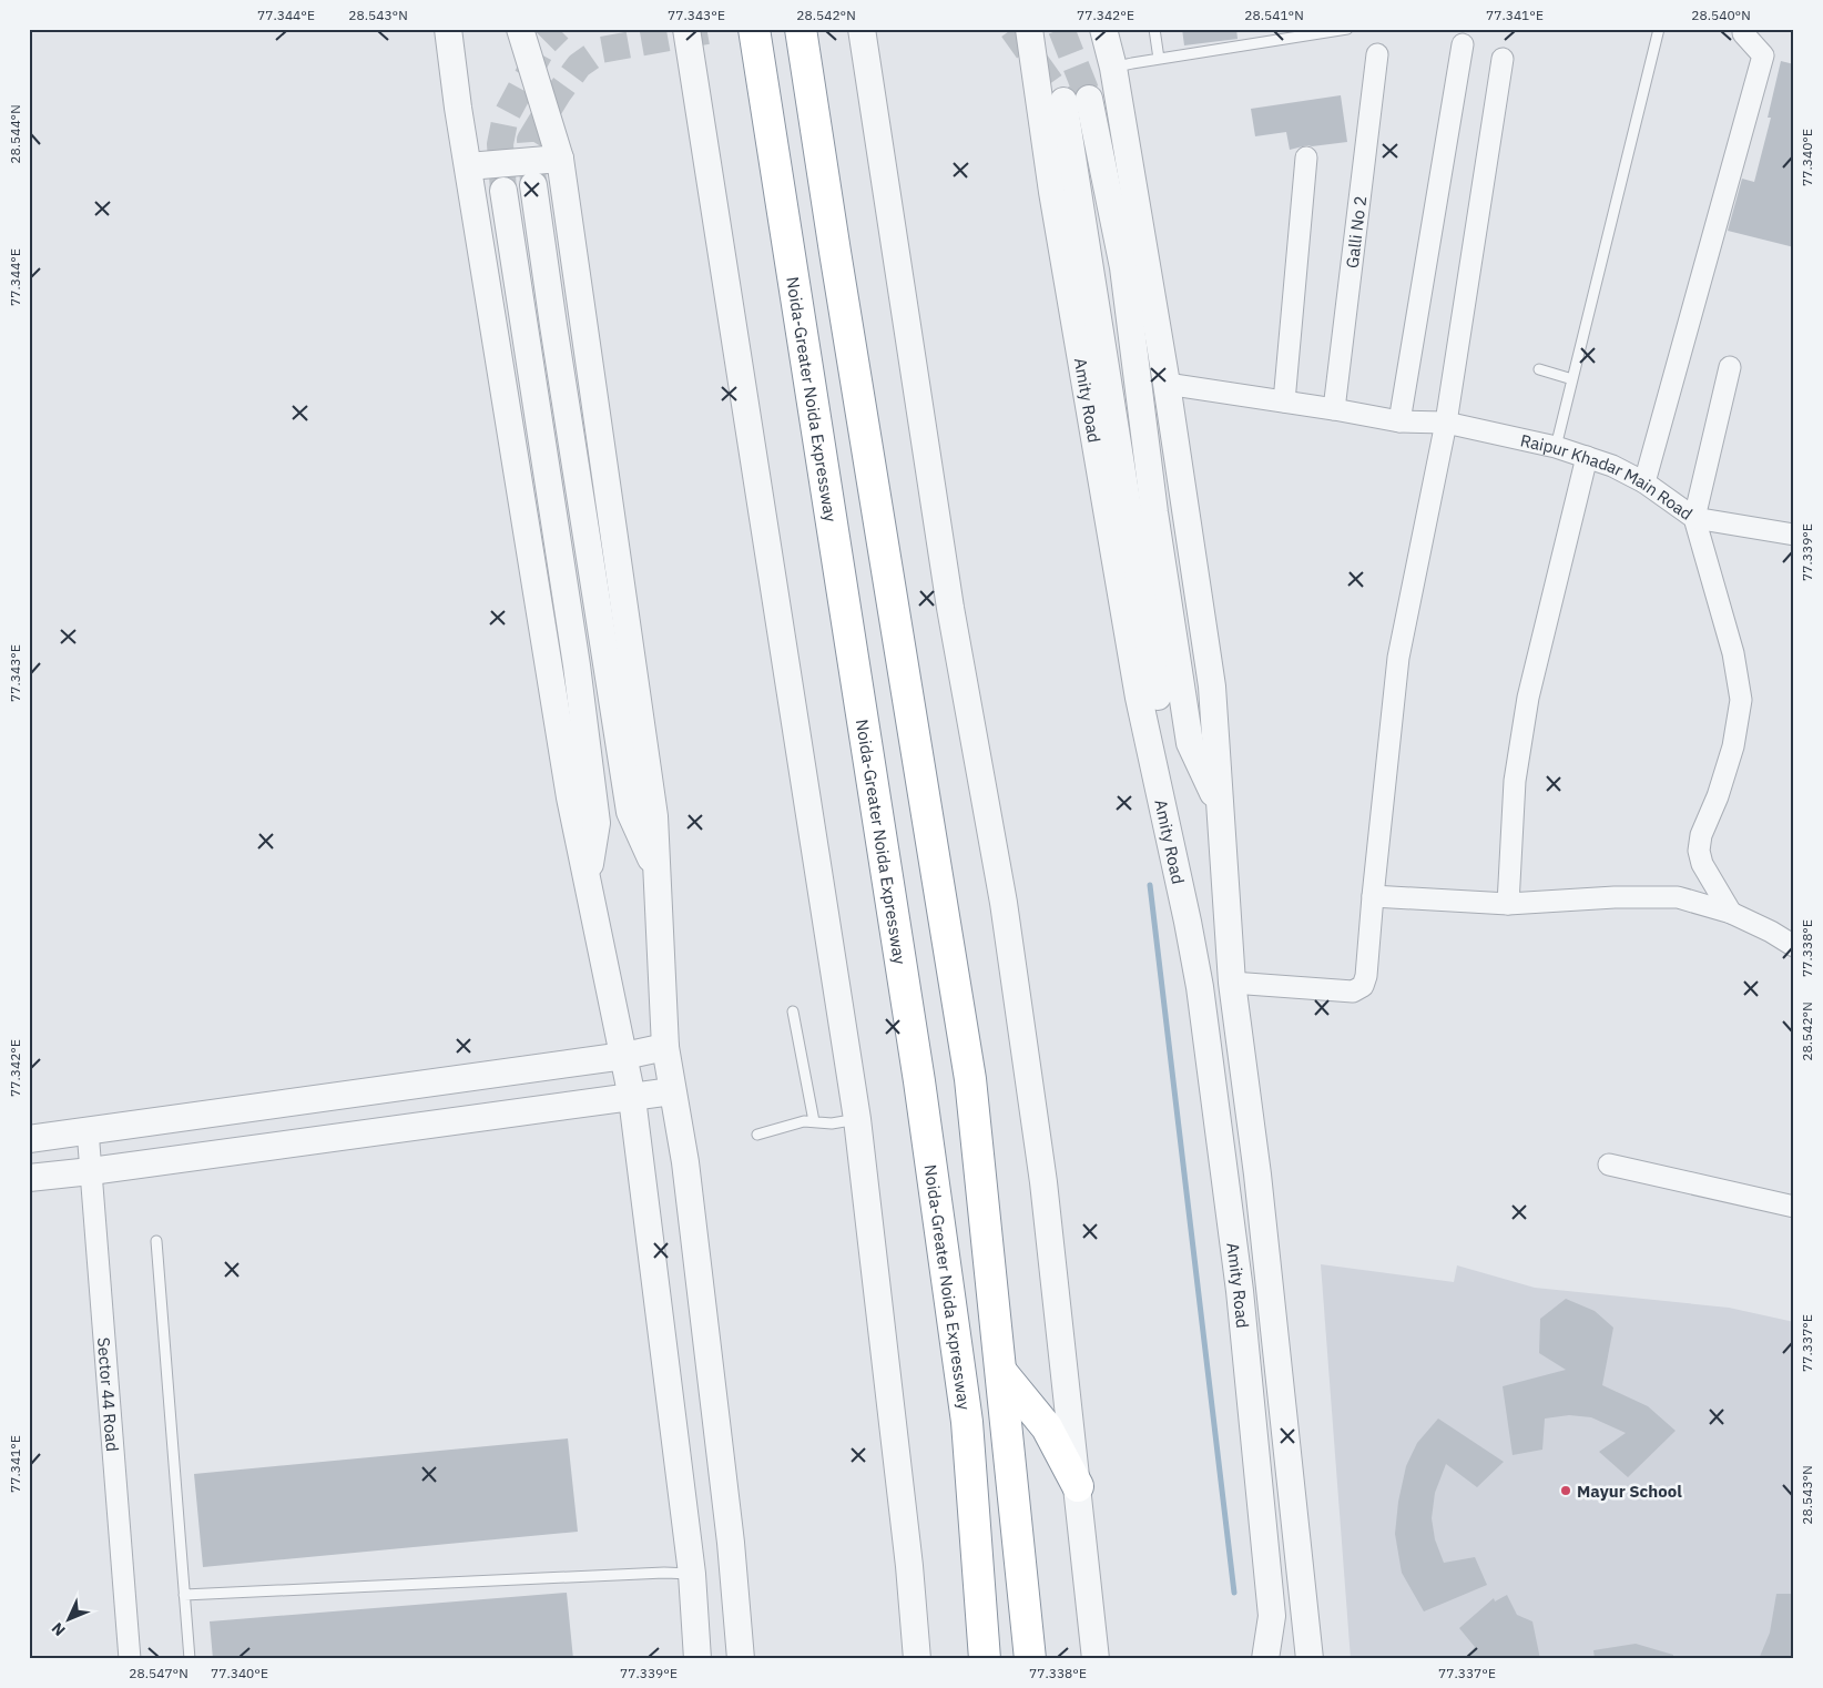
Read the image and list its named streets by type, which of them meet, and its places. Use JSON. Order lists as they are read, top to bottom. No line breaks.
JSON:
{"streets":{"highway":["Noida-Greater Noida Expressway"],"street":["Galli No 2","Amity Road","Raipur Khadar Main Road","Sector 44 Road"]},"crossings":[["Galli No 2","Raipur Khadar Main Road"],["Amity Road","Raipur Khadar Main Road"]],"places":["Mayur School"],"north":"bottom left","coordinates":["77.344°E","28.543°N","77.343°E","28.542°N","77.342°E","28.541°N","77.341°E","28.540°N","28.544°N","77.340°E","77.339°E","77.338°E","77.337°E","28.547°N"]}
